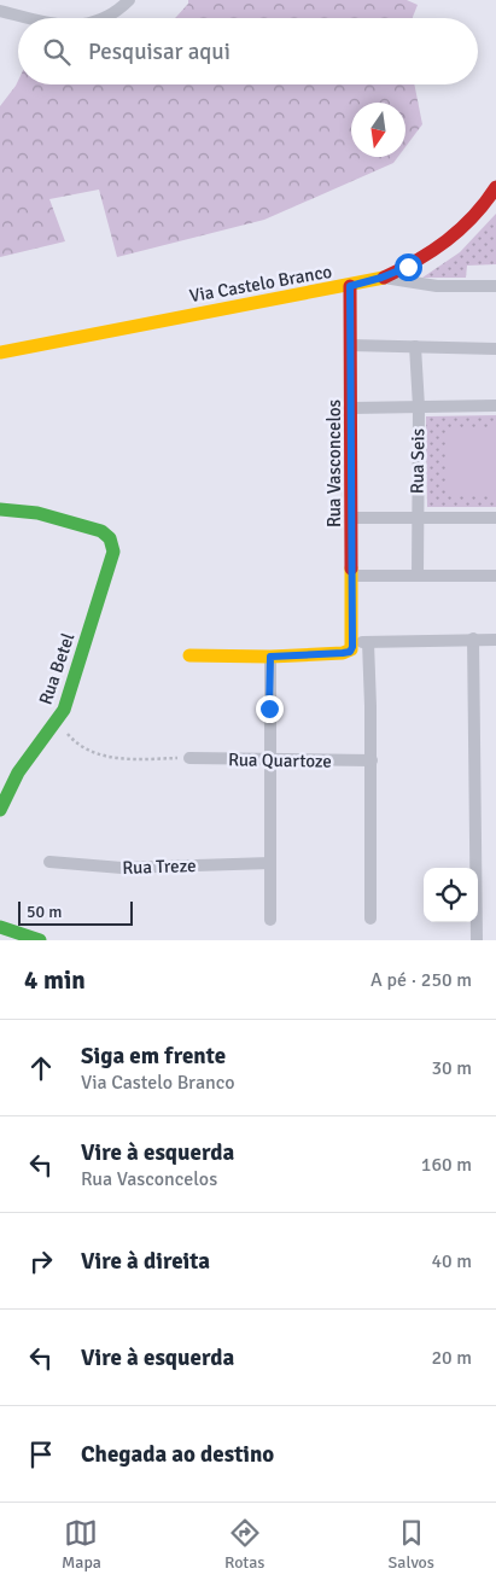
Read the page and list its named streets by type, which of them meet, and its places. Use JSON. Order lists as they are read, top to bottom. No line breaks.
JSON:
{"streets":{"street":["Via Castelo Branco","Rua Seis","Rua Vasconcelos","Rua Betel","Rua Quartoze","Rua Treze"]},"crossings":[["Via Castelo Branco","Rua Vasconcelos"]],"scale_bar":"50 m","north":"bottom","page":{"search":"Pesquisar aqui","scale":"50 m","heading":["4 min","A pé · 250 m"],"list":[["Siga em frente","Via Castelo Branco","30 m"],["Vire à esquerda","Rua Vasconcelos","160 m"],["Vire à direita","40 m"],["Vire à esquerda","20 m"],"Chegada ao destino"],"nav":["Mapa","Rotas","Salvos"]}}
